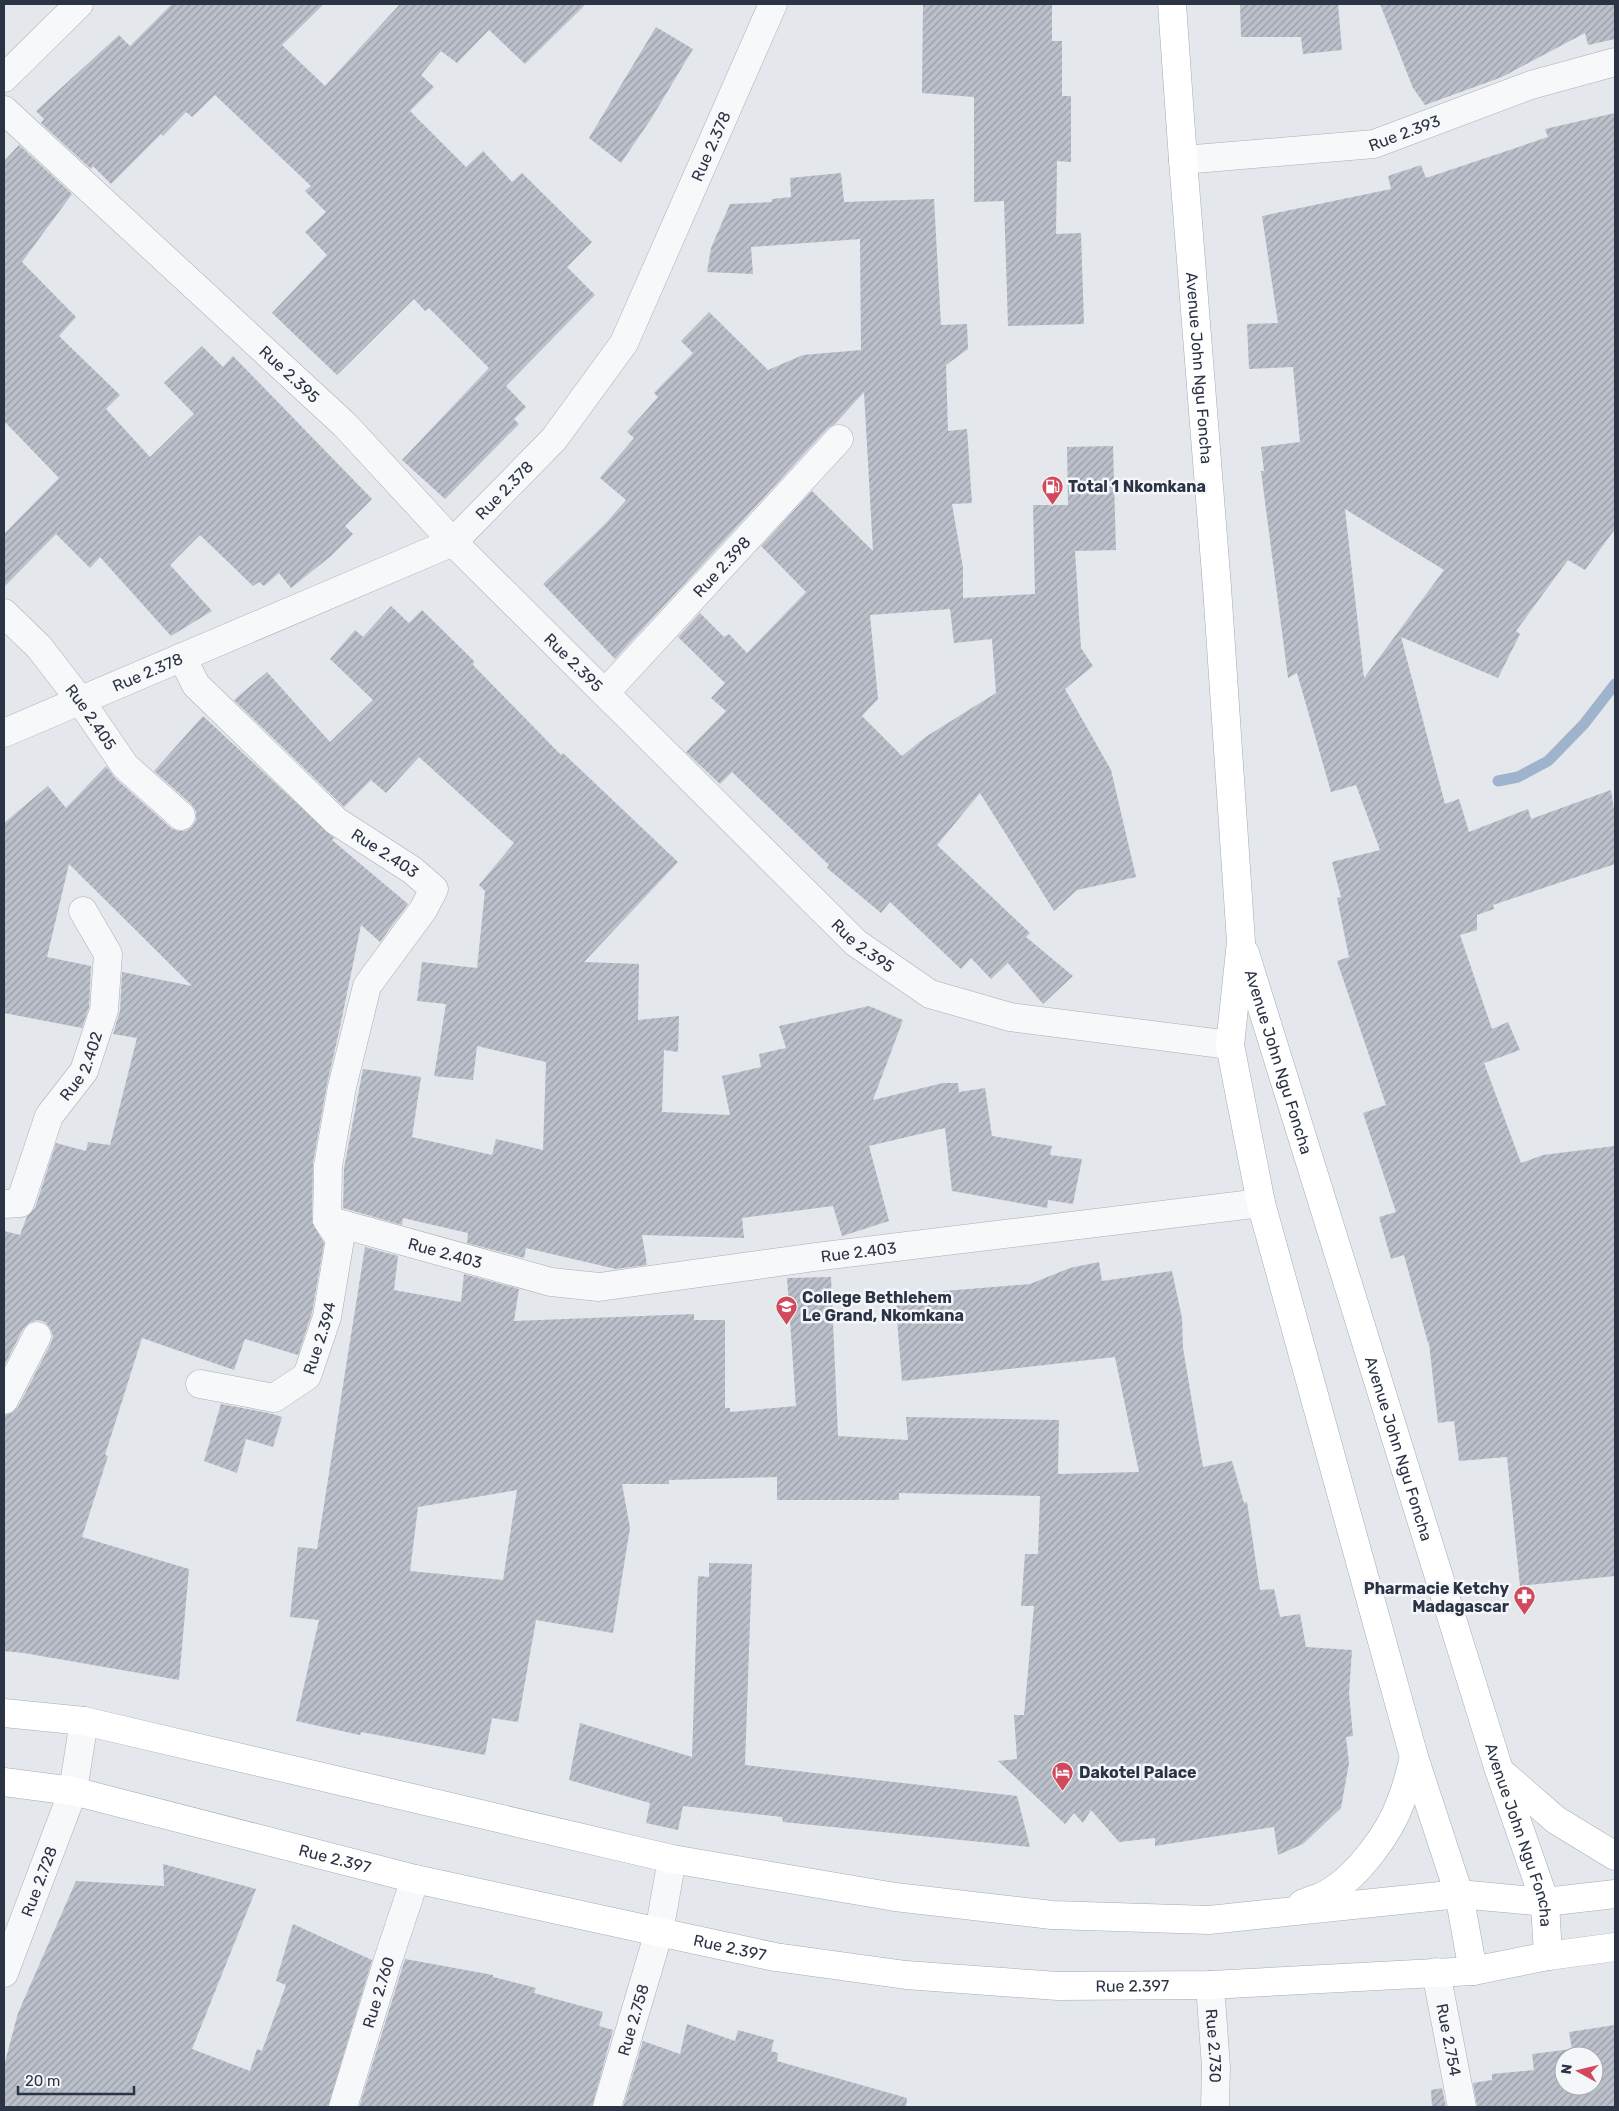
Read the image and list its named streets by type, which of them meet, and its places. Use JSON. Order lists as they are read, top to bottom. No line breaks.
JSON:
{"streets":{"main road":["Avenue John Ngu Foncha","Rue 2.397"],"street":["Rue 2.393","Rue 2.378","Rue 2.395","Rue 2.398","Rue 2.405","Rue 2.403","Rue 2.402","Rue 2.394","Rue 2.728","Rue 2.760","Rue 2.758","Rue 2.754","Rue 2.730"]},"crossings":[["Rue 2.393","Avenue John Ngu Foncha"],["Rue 2.378","Rue 2.395"],["Rue 2.378","Rue 2.405"],["Rue 2.378","Rue 2.403"],["Avenue John Ngu Foncha","Rue 2.395"],["Avenue John Ngu Foncha","Rue 2.403"],["Avenue John Ngu Foncha","Rue 2.397"],["Rue 2.395","Rue 2.398"],["Rue 2.403","Rue 2.394"],["Rue 2.397","Rue 2.728"],["Rue 2.397","Rue 2.760"],["Rue 2.397","Rue 2.758"],["Rue 2.397","Rue 2.754"],["Rue 2.397","Rue 2.730"]],"places":{"fuel station":["Total 1 Nkomkana"],"school or university":["College Bethlehem Le Grand, Nkomkana"],"pharmacy":["Pharmacie Ketchy Madagascar"],"hotel":["Dakotel Palace"]},"scale_bar":"20 m","north":"left"}
